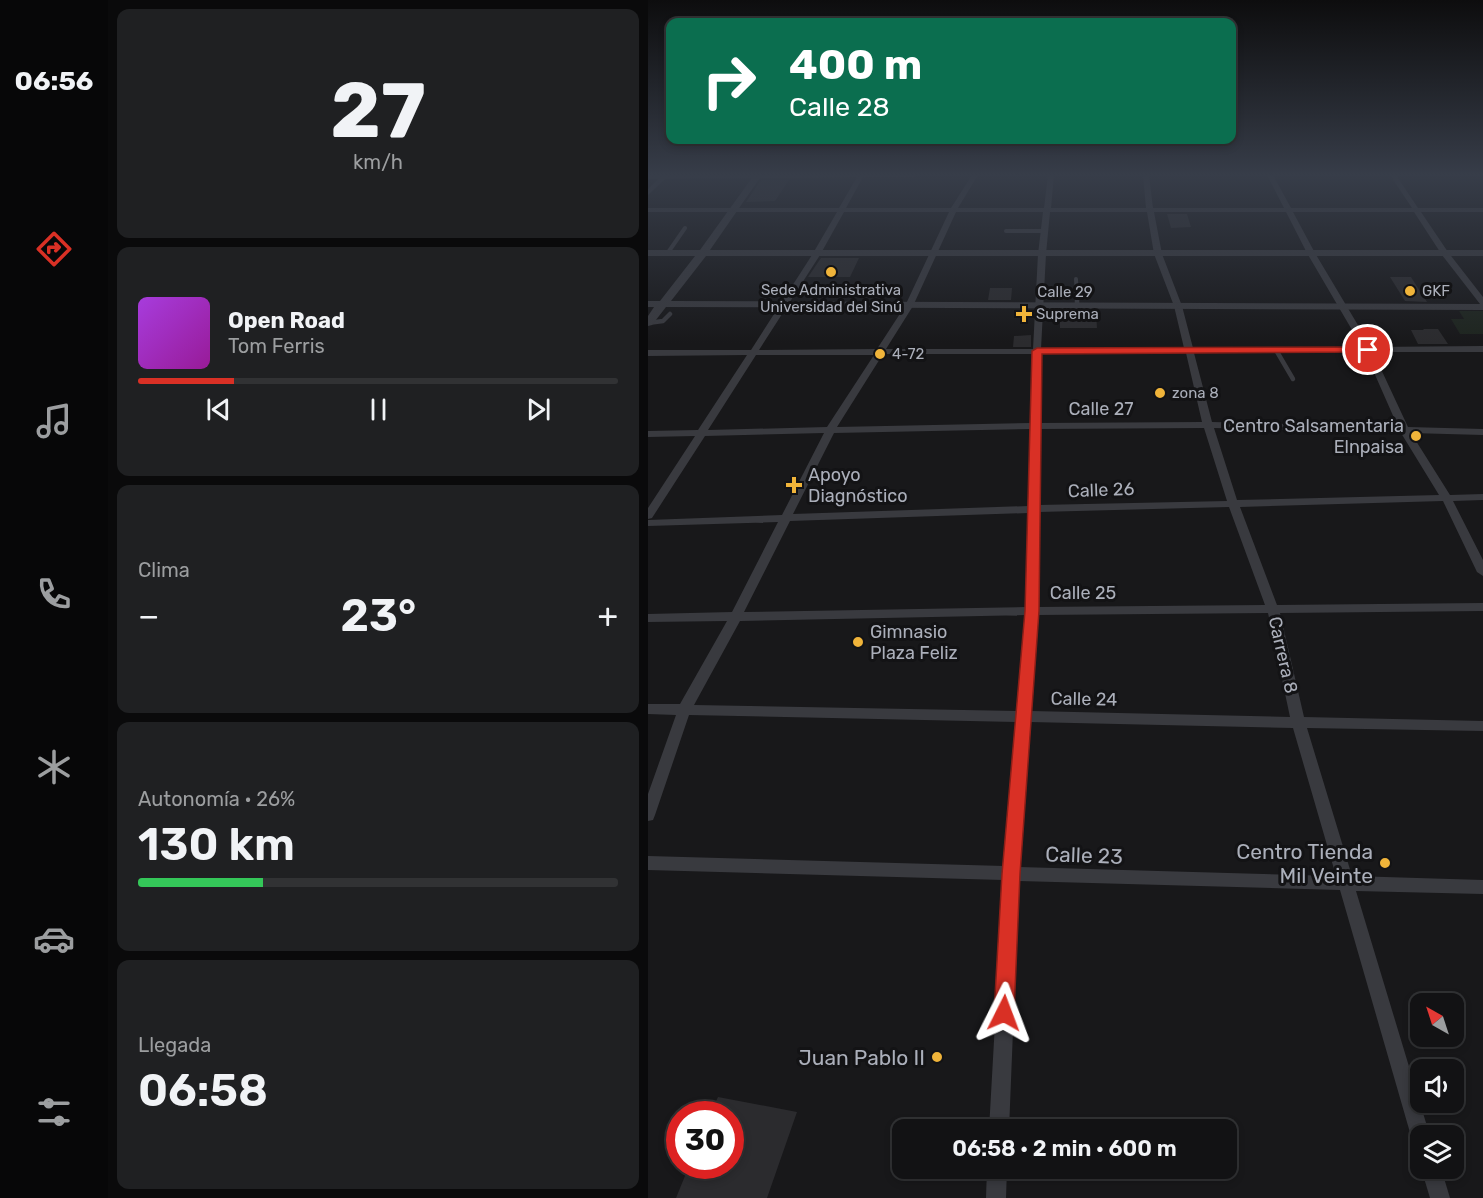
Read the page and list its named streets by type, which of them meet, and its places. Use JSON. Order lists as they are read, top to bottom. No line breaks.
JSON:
{"streets":{"street":["Calle 29","Calle 27","Calle 26","Calle 25","Carrera 8","Calle 24","Calle 23"]},"crossings":[["Calle 29","Carrera 8"],["Calle 27","Carrera 8"],["Calle 26","Carrera 8"],["Calle 25","Carrera 8"],["Carrera 8","Calle 24"],["Carrera 8","Calle 23"]],"places":{"other":["Sede Administrativa Universidad del Sinú","GKF","4-72","zona 8","Centro Salsamentaria Elnpaisa","Gimnasio Plaza Feliz","Centro Tienda Mil Veinte","Juan Pablo II"],"health":["Suprema","Apoyo Diagnóstico"]},"north":"top left","page":{"tabs":"06:56","tile":[["27","km/h"],"Clima",["Autonomía · 26%","130 km"],["Llegada","06:58"]],"turn":["400 m","Calle 28"],"song":["Open Road","Tom Ferris"],"heat":["−","23°","+"],"limit":"30","trip":"06:58 · 2 min · 600 m"}}
